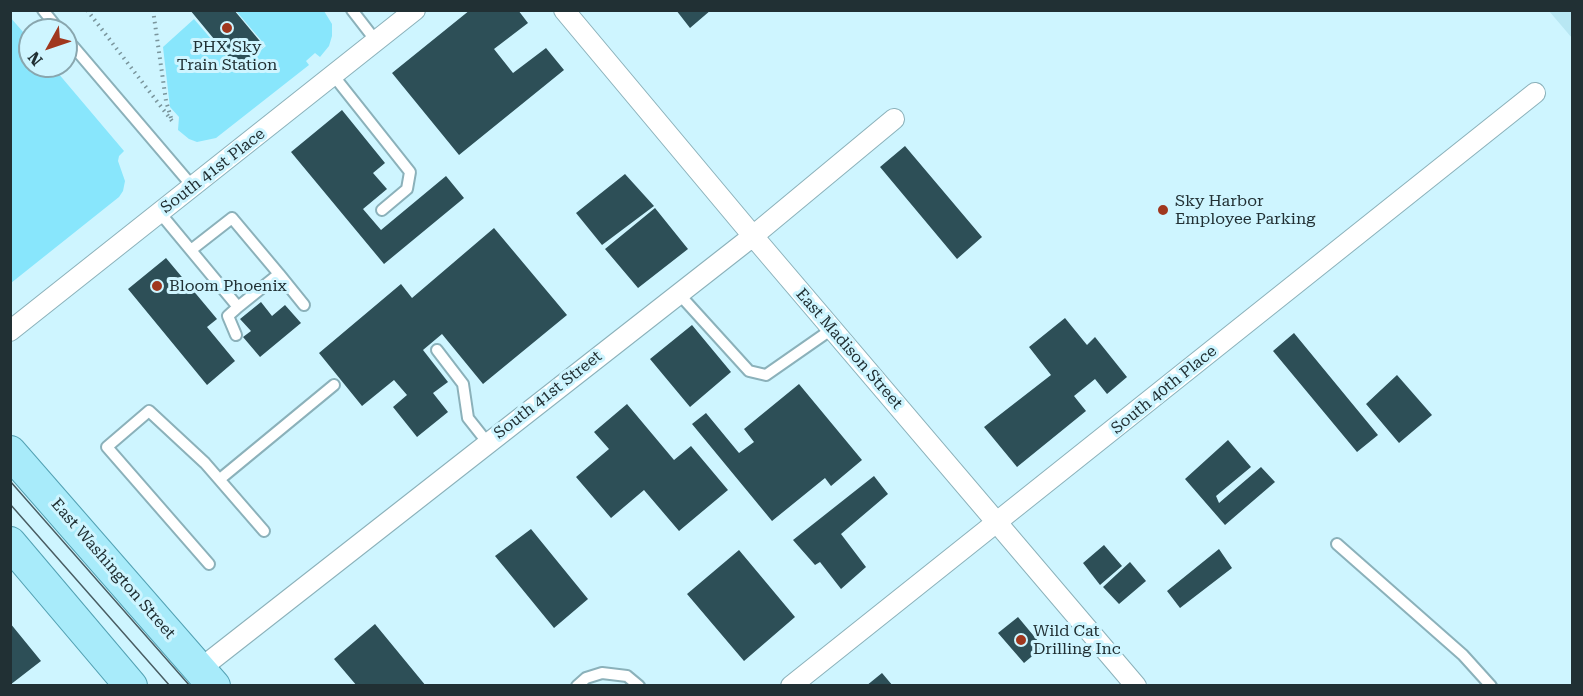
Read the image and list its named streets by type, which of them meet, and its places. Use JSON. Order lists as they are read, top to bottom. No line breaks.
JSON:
{"streets":{"main road":["East Washington Street"],"street":["South 41st Place","East Madison Street","South 40th Place","South 41st Street"]},"crossings":[["East Madison Street","South 40th Place"],["East Madison Street","South 41st Street"],["South 41st Street","East Washington Street"]],"places":["PHX Sky Train Station","Sky Harbor Employee Parking","Bloom Phoenix","Wild Cat Drilling Inc"],"north":"bottom left"}
